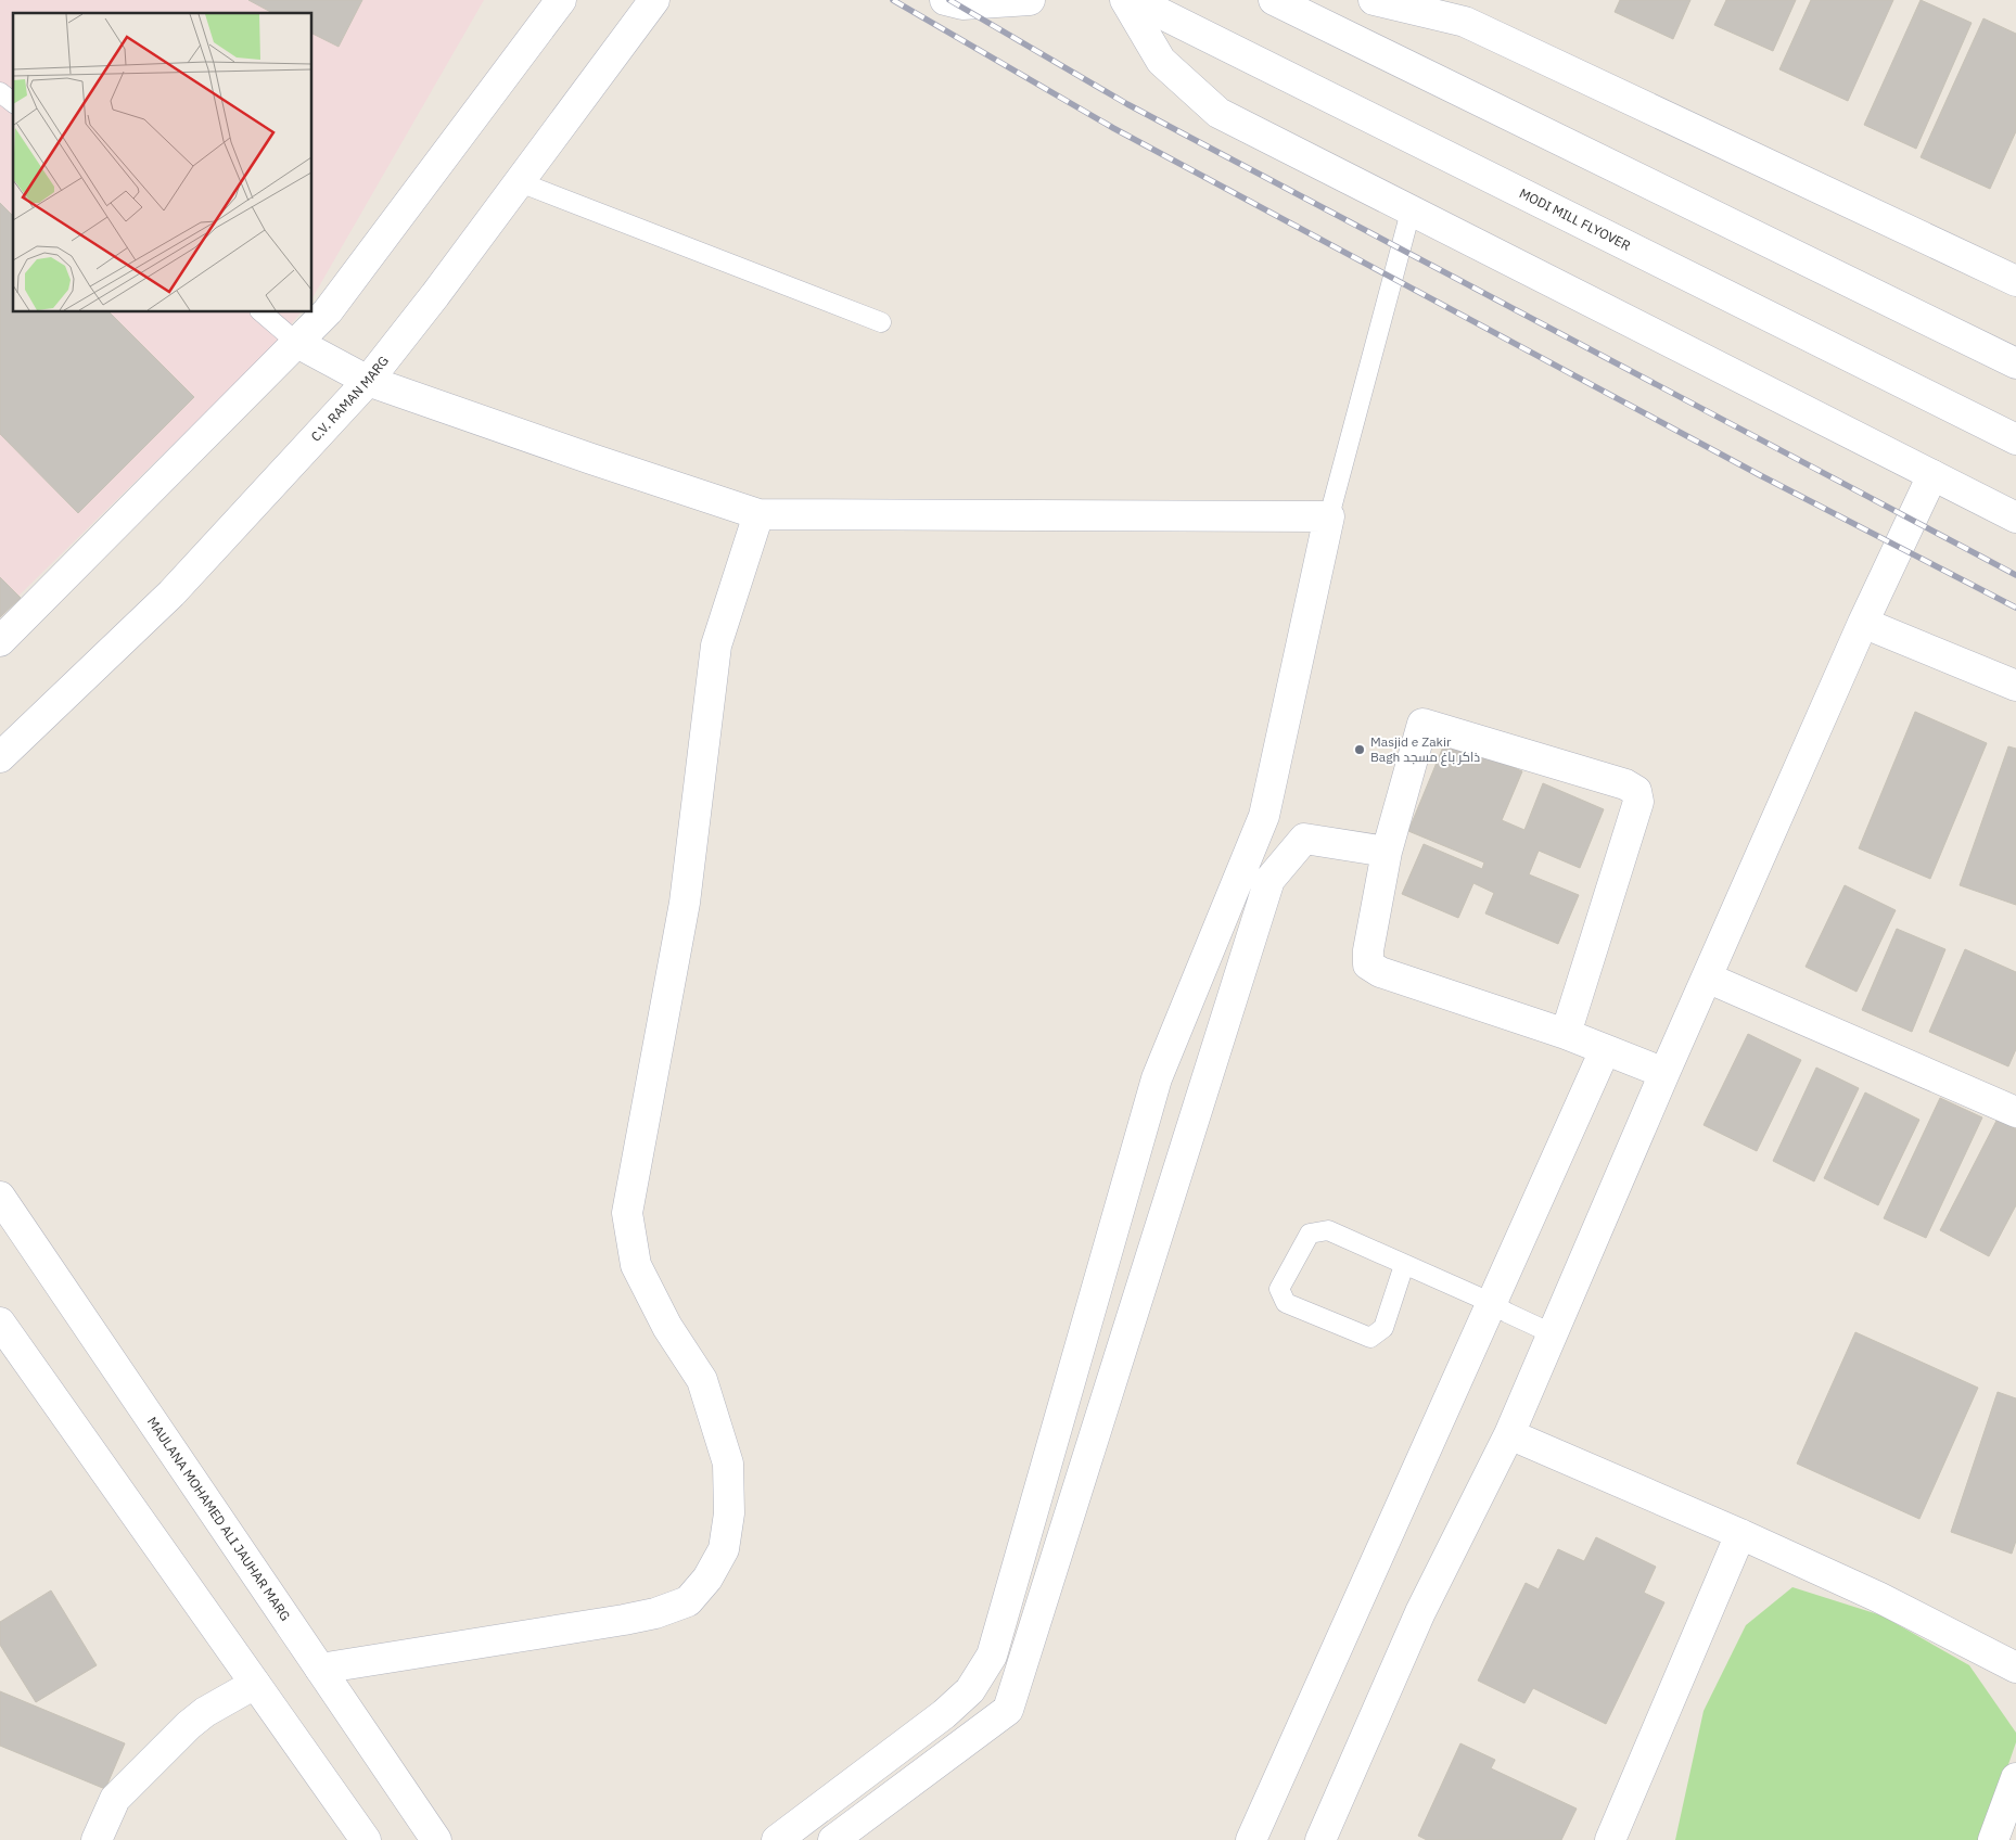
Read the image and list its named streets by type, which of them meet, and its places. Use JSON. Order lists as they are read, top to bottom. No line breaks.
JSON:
{"streets":{"street":["MODI MILL FLYOVER","C.V. RAMAN MARG","MAULANA MOHAMED ALI JAUHAR MARG"]},"places":["Masjid e Zakir Bagh ذاکر باغ مسجد"]}
